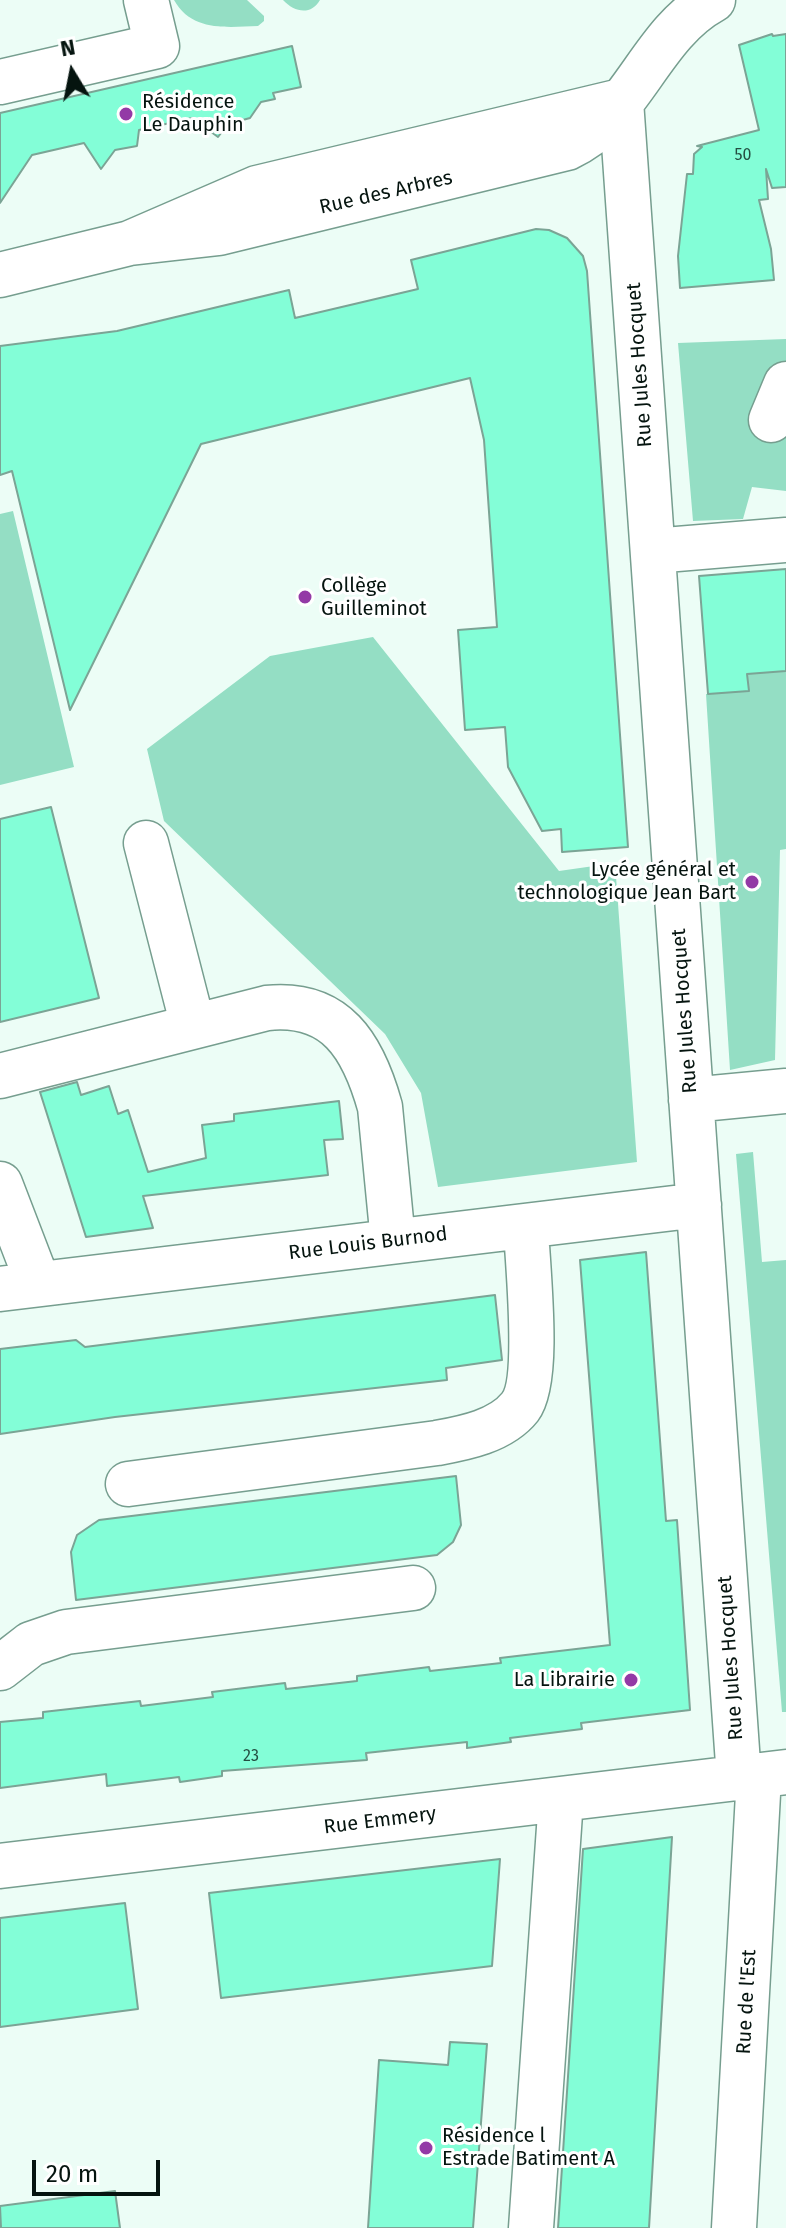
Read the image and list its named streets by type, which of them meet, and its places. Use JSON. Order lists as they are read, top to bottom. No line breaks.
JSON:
{"streets":{"street":["Rue des Arbres","Rue Jules Hocquet","Rue Louis Burnod","Rue Emmery","Rue de l'Est"]},"crossings":[["Rue des Arbres","Rue Jules Hocquet"],["Rue Jules Hocquet","Rue Louis Burnod"],["Rue Jules Hocquet","Rue Emmery"],["Rue Jules Hocquet","Rue de l'Est"],["Rue Emmery","Rue de l'Est"]],"places":["Résidence Le Dauphin","Collège Guilleminot","Lycée général et technologique Jean Bart","La Librairie","Résidence l Estrade Batiment A"],"house_numbers":["50","23"],"scale_bar":"20 m","north":"top"}
